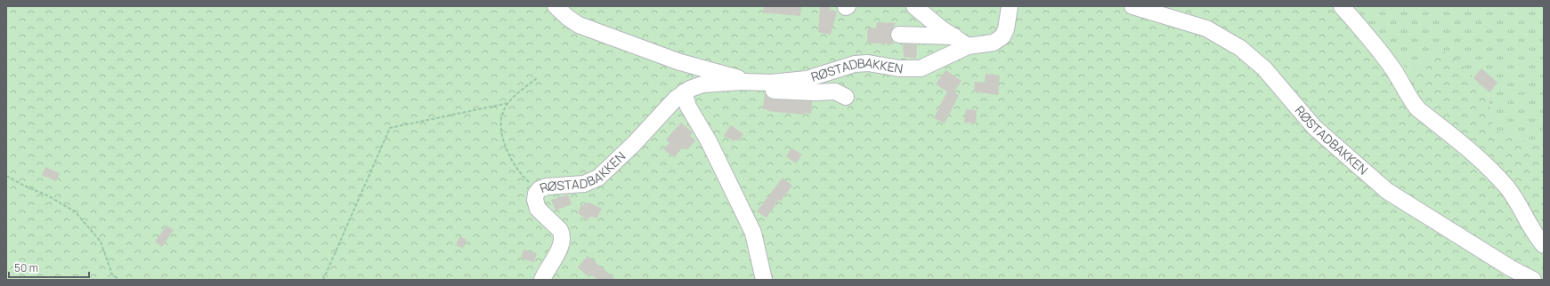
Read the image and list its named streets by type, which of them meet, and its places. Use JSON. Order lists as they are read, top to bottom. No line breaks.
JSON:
{"streets":{"street":["RØSTADBAKKEN"]},"scale_bar":"50 m"}
